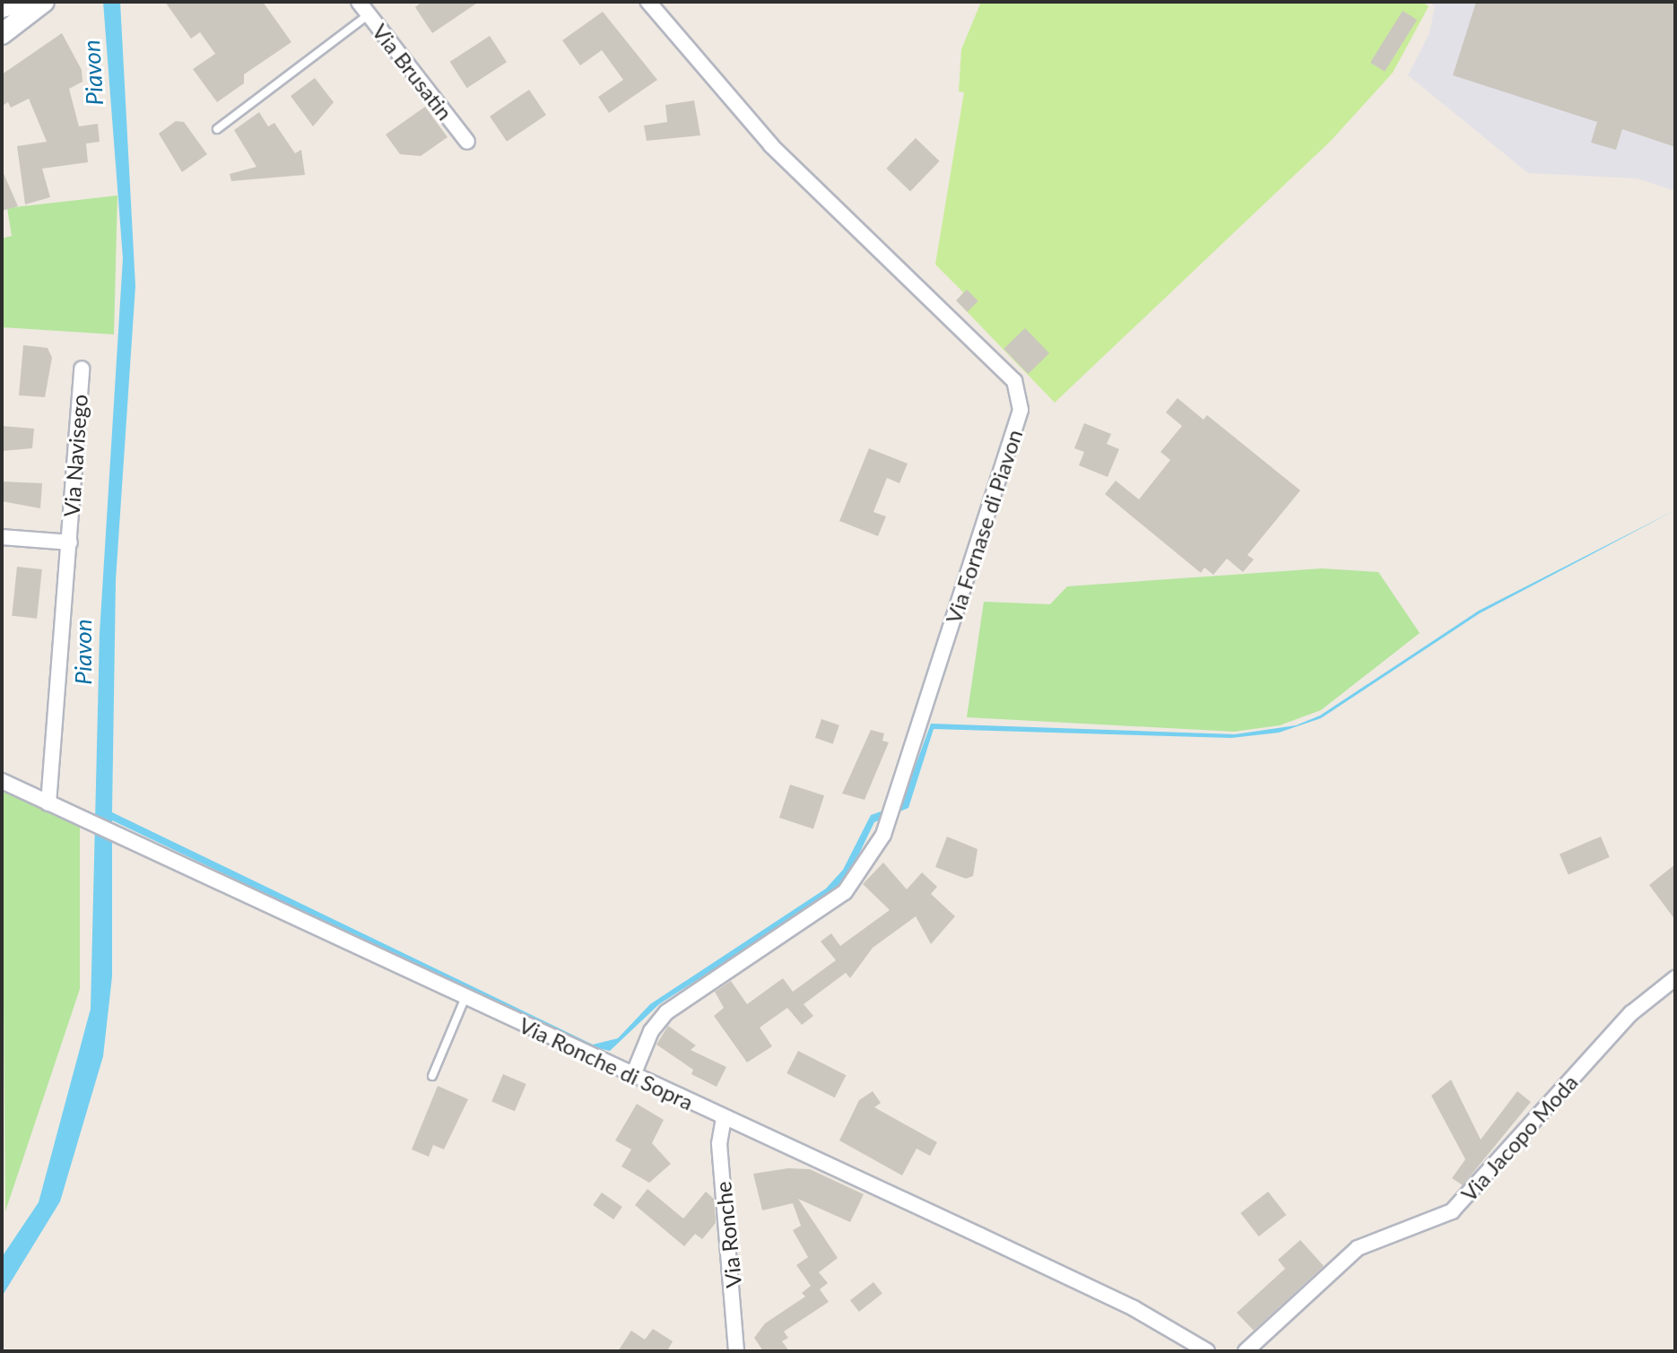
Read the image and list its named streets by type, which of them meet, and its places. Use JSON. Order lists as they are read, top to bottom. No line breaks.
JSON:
{"streets":{"street":["Via Brusatin","Via Navisego","Via Fornase di Piavon","Via Ronche di Sopra","Via Jacopo Moda","Via Ronche"]},"crossings":[["Via Navisego","Via Ronche di Sopra"],["Via Fornase di Piavon","Via Ronche di Sopra"],["Via Ronche di Sopra","Via Ronche"]],"water":["Piavon"]}
